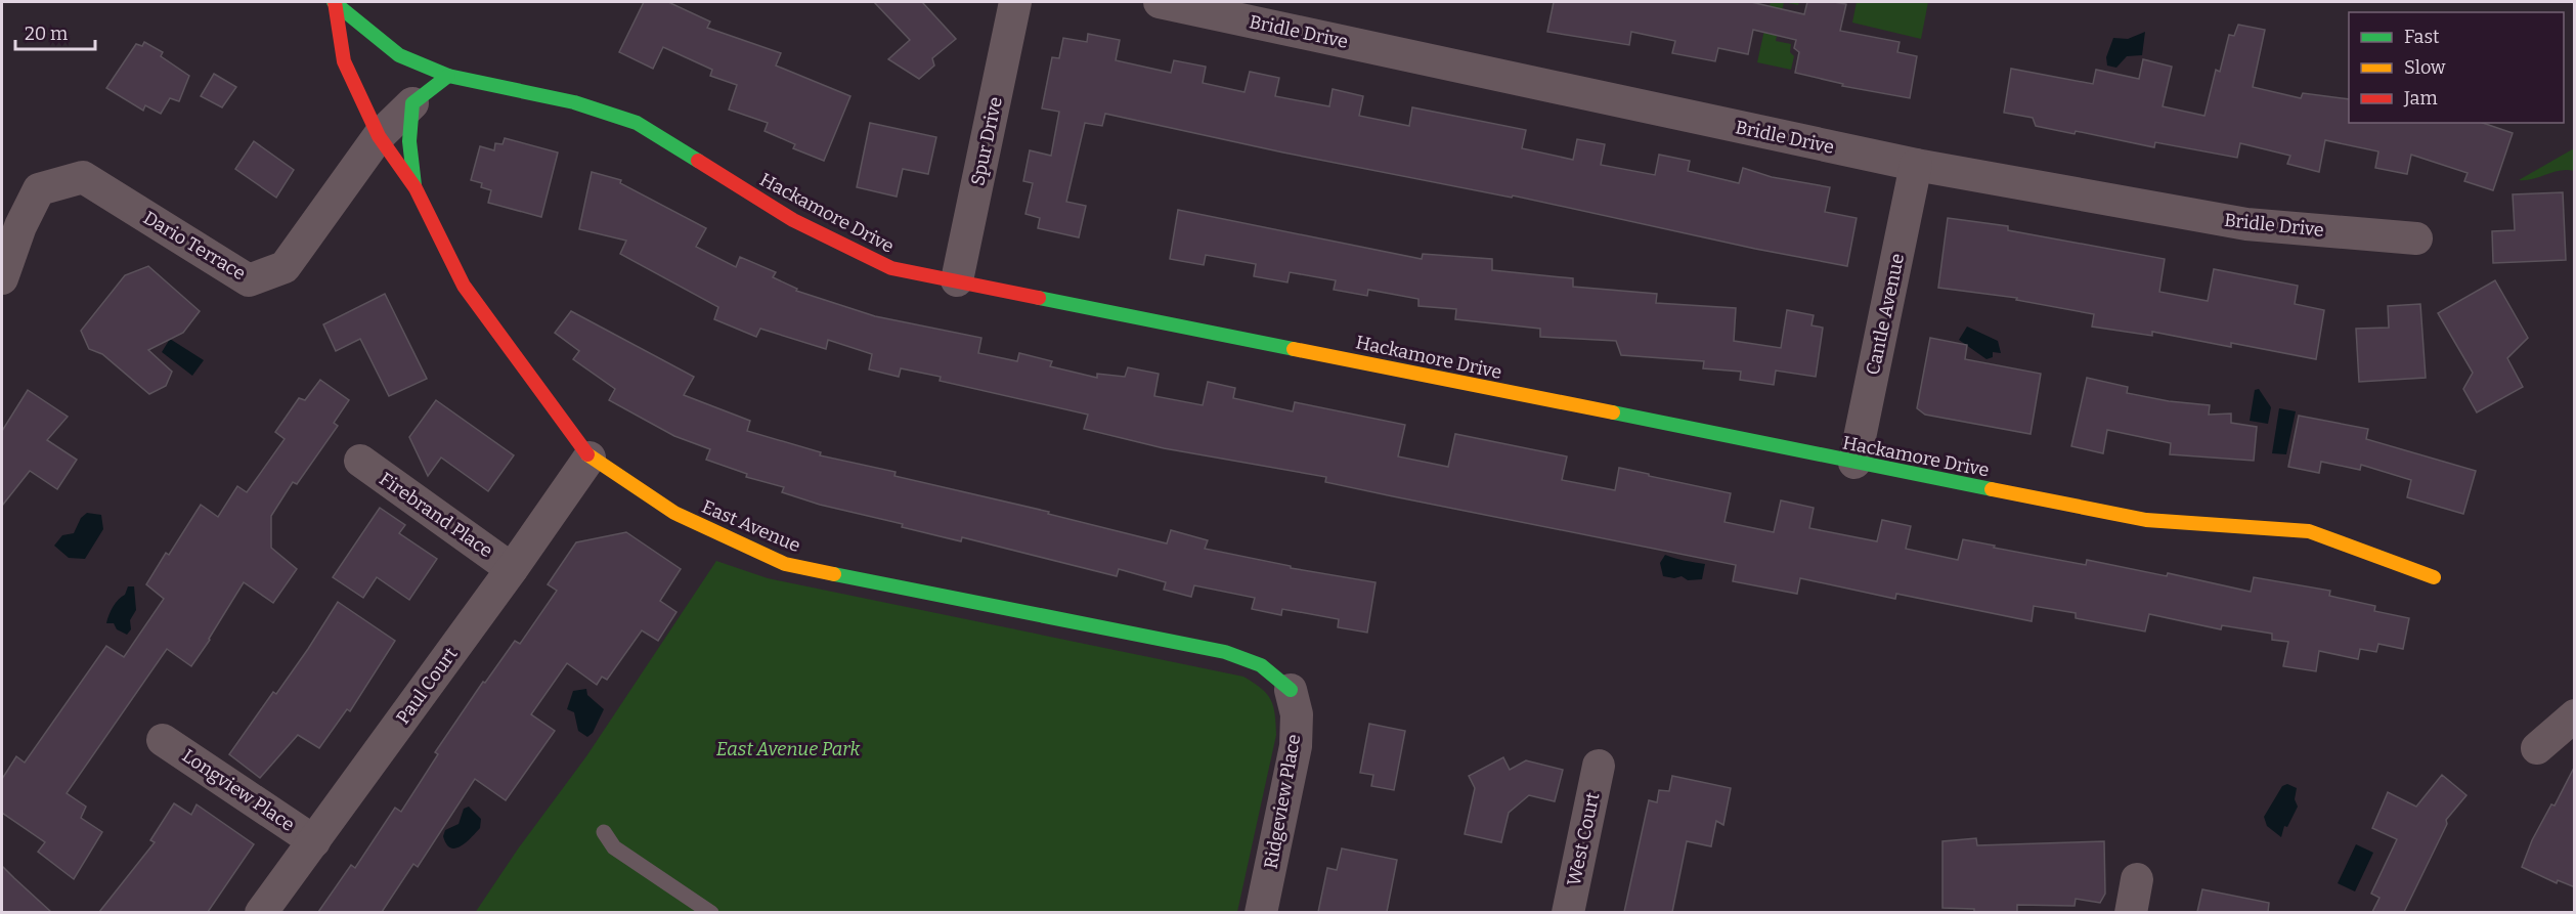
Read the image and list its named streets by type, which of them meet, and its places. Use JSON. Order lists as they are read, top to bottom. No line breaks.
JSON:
{"streets":{"street":["Bridle Drive","Spur Drive","Hackamore Drive","Dario Terrace","Cantle Avenue","Firebrand Place","East Avenue","Paul Court","Longview Place","Ridgeview Place","West Court"]},"crossings":[["Bridle Drive","Cantle Avenue"],["Spur Drive","Hackamore Drive"],["Hackamore Drive","Cantle Avenue"],["Hackamore Drive","East Avenue"],["Dario Terrace","East Avenue"],["Firebrand Place","Paul Court"],["East Avenue","Paul Court"],["East Avenue","Ridgeview Place"],["Paul Court","Longview Place"]],"parks":["East Avenue Park"],"legend":["Fast","Slow","Jam"],"scale_bar":"20 m"}
